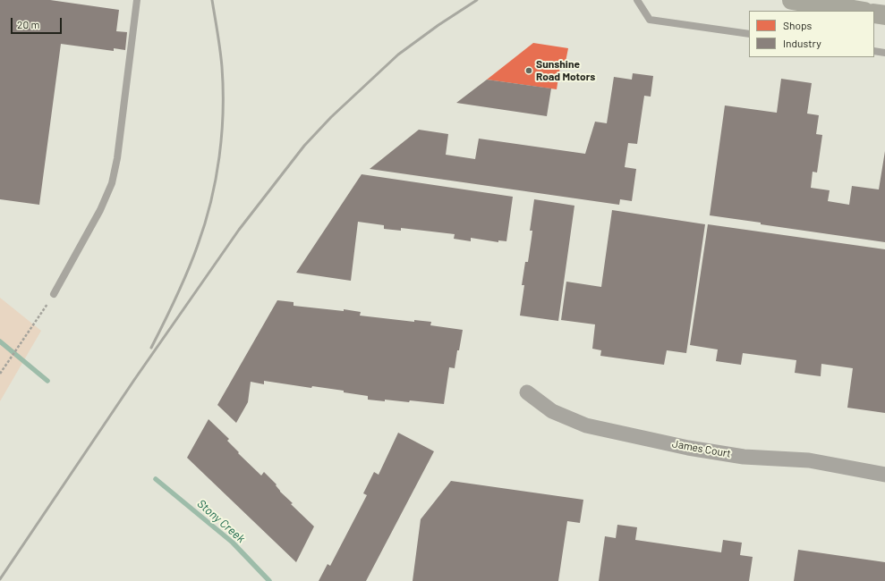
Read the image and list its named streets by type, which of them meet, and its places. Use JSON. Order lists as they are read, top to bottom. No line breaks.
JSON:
{"streets":{"street":["James Court"]},"water":["Stony Creek"],"places":["Sunshine Road Motors"],"legend":["Shops","Industry"],"scale_bar":"20 m"}
